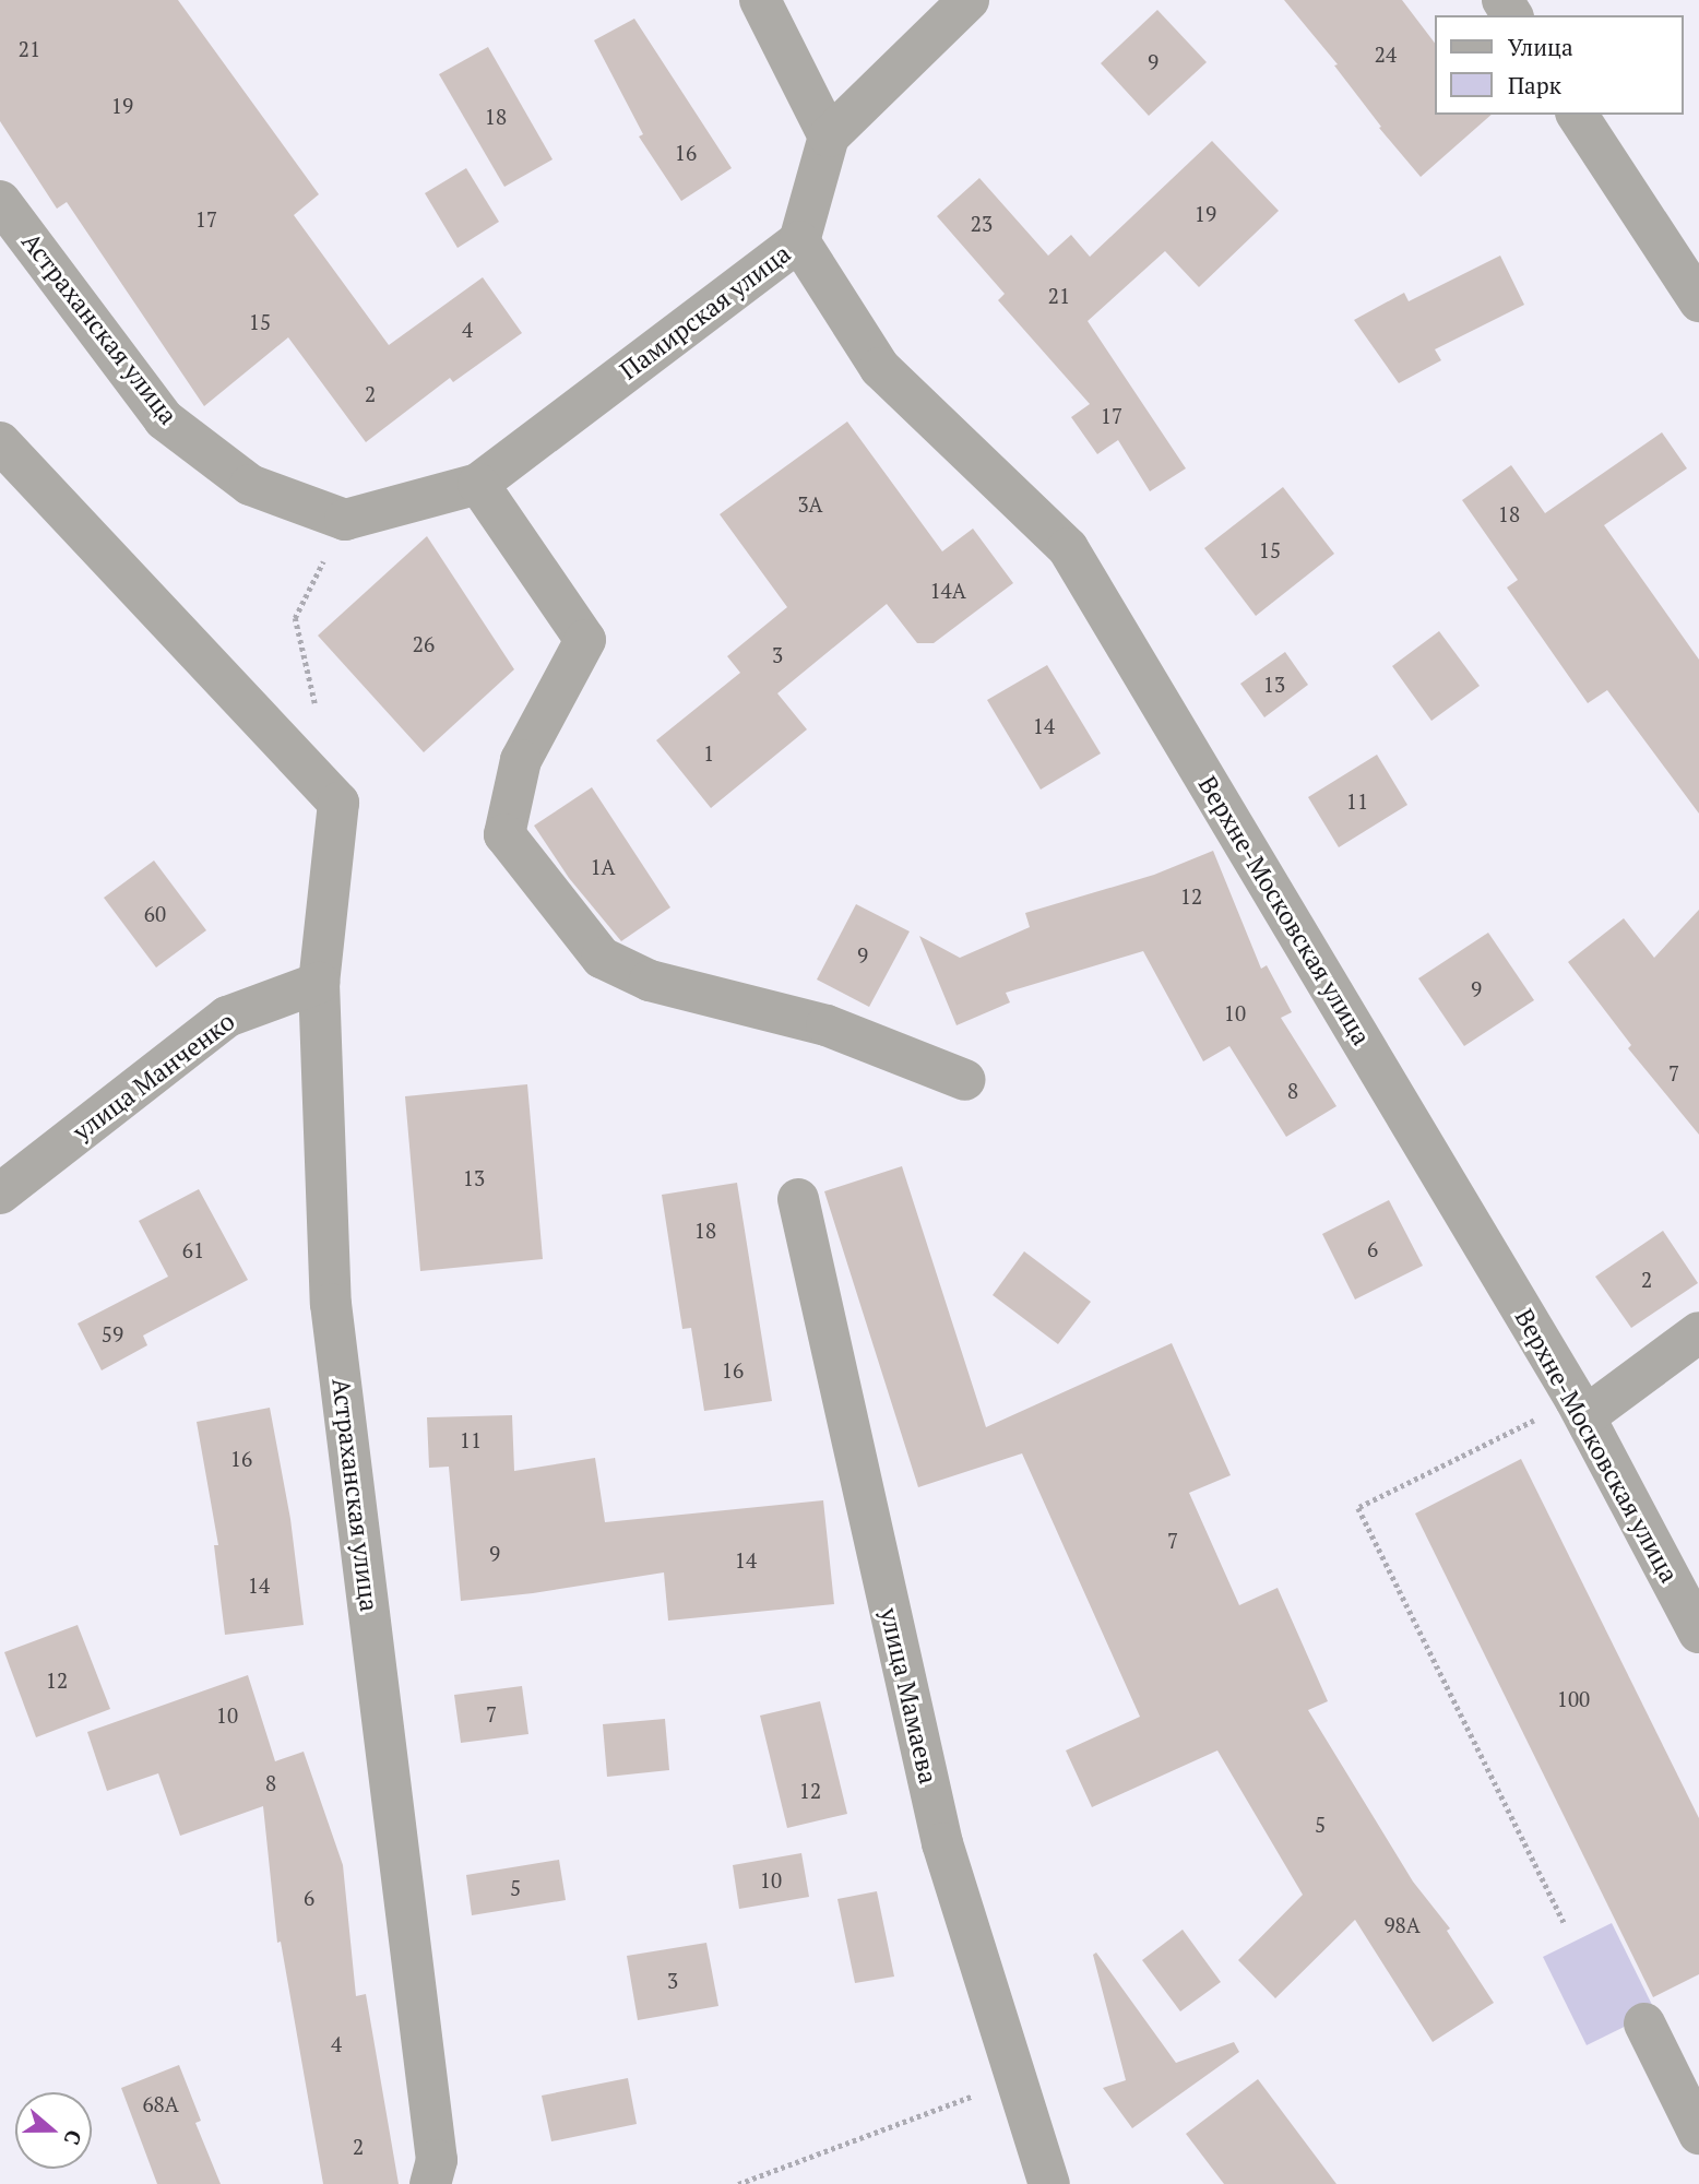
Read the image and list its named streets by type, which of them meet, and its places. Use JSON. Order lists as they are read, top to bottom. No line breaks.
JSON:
{"streets":{"street":["Памирская улица","Астраханская улица","Верхне-Московская улица","улица Манченко","улица Мамаева"]},"crossings":[["Памирская улица","Астраханская улица"],["Памирская улица","Верхне-Московская улица"],["Астраханская улица","улица Манченко"]],"house_numbers":["21","24","9","19","18","16","19","17","23","21","15","4","2","17","3А","18","15","14А","26","3","13","14","1","11","1А","12","60","9","9","10","7","8","13","18","6","61","2","59","16","11","16","7","9","14","14","12","100","7","10","8","12","5","10","5","6","98А","3","4","68А","2"],"legend":["Улица","Парк"],"north":"right"}
